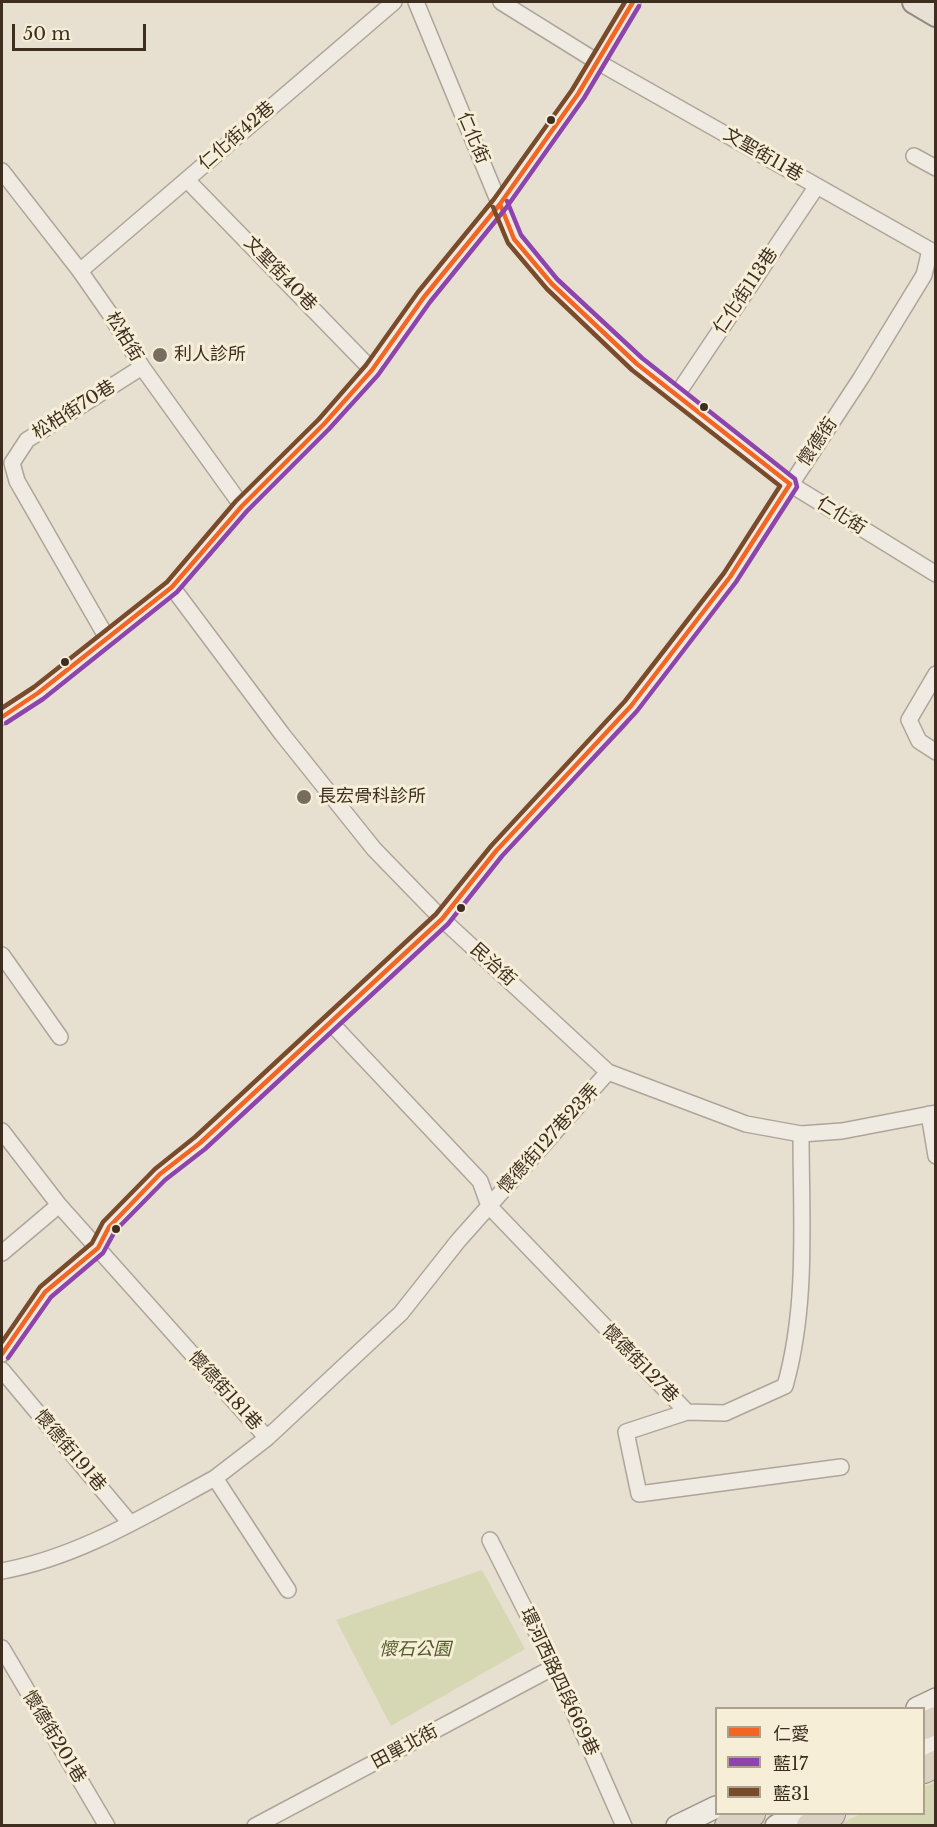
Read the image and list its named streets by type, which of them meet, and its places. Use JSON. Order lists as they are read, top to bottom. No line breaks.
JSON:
{"streets":{"street":["仁化街42巷","仁化街","文聖街11巷","文聖街40巷","仁化街113巷","松柏街","松柏街70巷","懷德街","民治街","懷德街127巷23弄","懷德街127巷","懷德街181巷","懷德街191巷","環河西路四段669巷","懷德街201巷","田單北街"]},"crossings":[["仁化街42巷","文聖街40巷"],["仁化街42巷","松柏街"],["仁化街","仁化街113巷"],["仁化街","懷德街"],["文聖街11巷","仁化街113巷"],["文聖街11巷","懷德街"],["松柏街","松柏街70巷"],["懷德街","民治街"],["懷德街","懷德街127巷"],["懷德街","懷德街181巷"],["民治街","懷德街127巷23弄"],["懷德街127巷23弄","懷德街127巷"],["懷德街181巷","懷德街191巷"],["環河西路四段669巷","田單北街"]],"parks":["懷石公園"],"places":["利人診所","長宏骨科診所"],"lines":["transit line 仁愛","transit line 藍31","transit line 藍17"],"legend":["仁愛","藍17","藍31"],"scale_bar":"50 m"}
